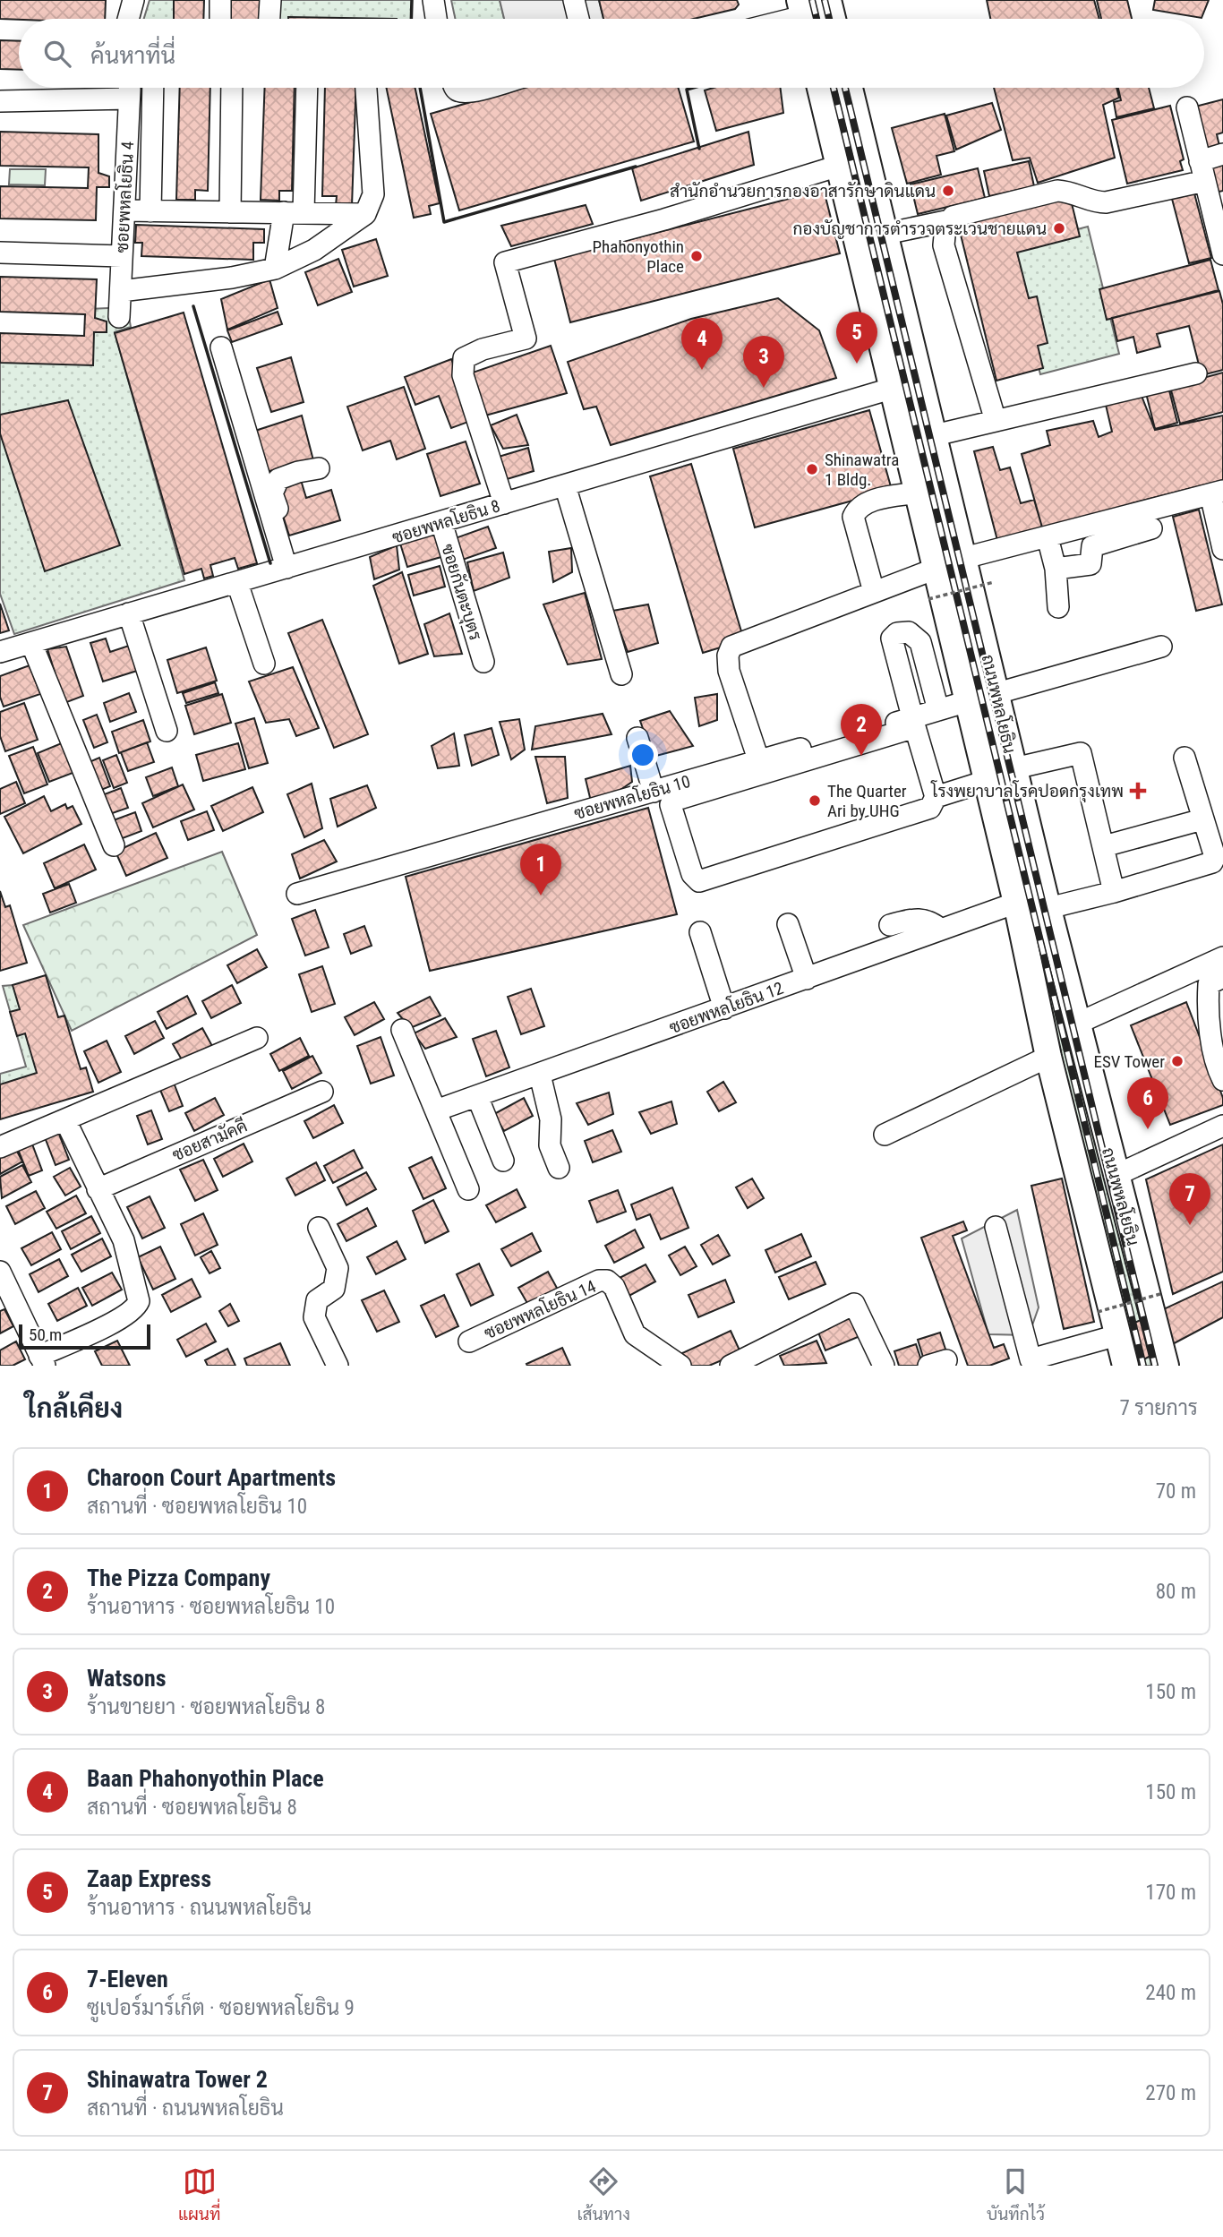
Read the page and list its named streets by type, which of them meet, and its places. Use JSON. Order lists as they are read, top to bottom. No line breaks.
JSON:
{"streets":{"main road":["ถนนพหลโยธิน"],"street":["ซอยพหลโยธิน 4","ซอยพหลโยธิน 8","ซอยกันตะบุตร","ซอยพหลโยธิน 10","ซอยพหลโยธิน 12","ซอยสามัคคี","ซอยพหลโยธิน 14"]},"crossings":[["ซอยพหลโยธิน 8","ซอยกันตะบุตร"],["ซอยพหลโยธิน 8","ถนนพหลโยธิน"],["ถนนพหลโยธิน","ซอยพหลโยธิน 10"],["ถนนพหลโยธิน","ซอยพหลโยธิน 12"]],"places":{"other":["สำนักอำนวยการกองอาสารักษาดินแดน","กองบัญชาการตำรวจตระเวนชายแดน","Phahonyothin Place","Shinawatra 1 Bldg.","The Quarter Ari by UHG","ESV Tower"],"health":["โรงพยาบาลโรคปอดกรุงเทพ"]},"scale_bar":"50 m","page":{"search":"ค้นหาที่นี่","pins":["5","4","3","2","1","6","7"],"scale":"50 m","heading":["ใกล้เคียง","7 รายการ"],"list":[{"mark":"1","name":"Charoon Court Apartments","note":"สถานที่ · ซอยพหลโยธิน 10","value":"70 m"},{"mark":"2","name":"The Pizza Company","note":"ร้านอาหาร · ซอยพหลโยธิน 10","value":"80 m"},{"mark":"3","name":"Watsons","note":"ร้านขายยา · ซอยพหลโยธิน 8","value":"150 m"},{"mark":"4","name":"Baan Phahonyothin Place","note":"สถานที่ · ซอยพหลโยธิน 8","value":"150 m"},{"mark":"5","name":"Zaap Express","note":"ร้านอาหาร · ถนนพหลโยธิน","value":"170 m"},{"mark":"6","name":"7-Eleven","note":"ซูเปอร์มาร์เก็ต · ซอยพหลโยธิน 9","value":"240 m"},{"mark":"7","name":"Shinawatra Tower 2","note":"สถานที่ · ถนนพหลโยธิน","value":"270 m"}],"nav":["แผนที่","เส้นทาง","บันทึกไว้"]}}
